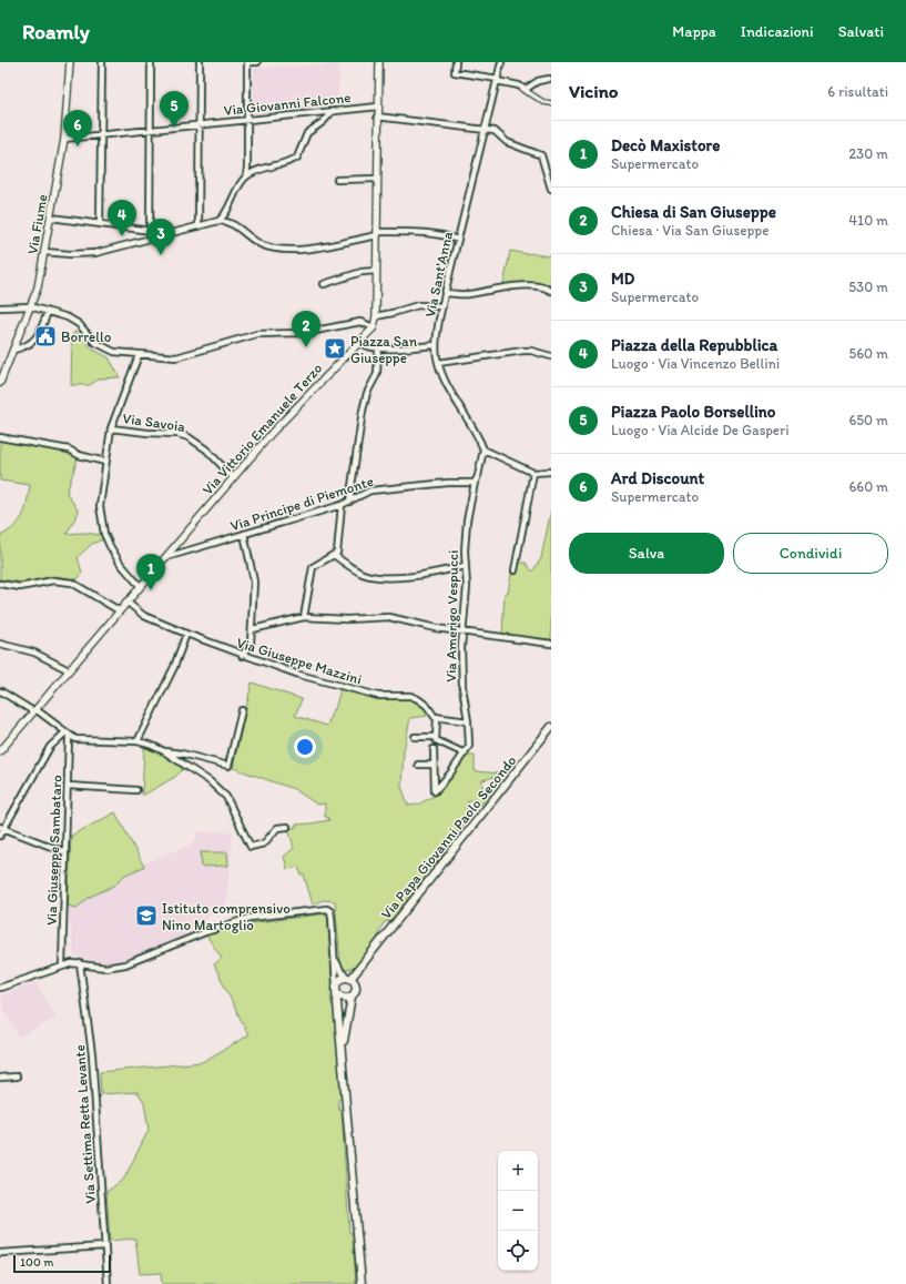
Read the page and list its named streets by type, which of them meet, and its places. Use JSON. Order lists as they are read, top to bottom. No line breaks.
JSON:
{"streets":{"main road":["Via Papa Giovanni Paolo Secondo"],"street":["Via Giovanni Falcone","Via Fiume","Via Sant'Anna","Via Savoia","Via Vittorio Emanuele Terzo","Via Principe di Piemonte","Via Amerigo Vespucci","Via Giuseppe Mazzini","Via Giuseppe Sambataro","Via Settima Retta Levante"]},"crossings":[["Via Savoia","Via Vittorio Emanuele Terzo"],["Via Vittorio Emanuele Terzo","Via Principe di Piemonte"],["Via Vittorio Emanuele Terzo","Via Giuseppe Mazzini"],["Via Principe di Piemonte","Via Amerigo Vespucci"]],"places":{"public building":["Borrello"],"place":["Piazza San Giuseppe"],"school or university":["Istituto comprensivo Nino Martoglio"]},"scale_bar":"100 m","page":{"header":"Roamly","nav":["Mappa","Indicazioni","Salvati"],"heading":["Vicino","6 risultati"],"pins":["5","6","4","3","2","1"],"list":[{"mark":"1","name":"Decò Maxistore","note":"Supermercato","value":"230 m"},{"mark":"2","name":"Chiesa di San Giuseppe","note":"Chiesa · Via San Giuseppe","value":"410 m"},{"mark":"3","name":"MD","note":"Supermercato","value":"530 m"},{"mark":"4","name":"Piazza della Repubblica","note":"Luogo · Via Vincenzo Bellini","value":"560 m"},{"mark":"5","name":"Piazza Paolo Borsellino","note":"Luogo · Via Alcide De Gasperi","value":"650 m"},{"mark":"6","name":"Ard Discount","note":"Supermercato","value":"660 m"}],"buttons":["Salva","Condividi"],"map_buttons":["+","−"],"scale":"100 m"}}
